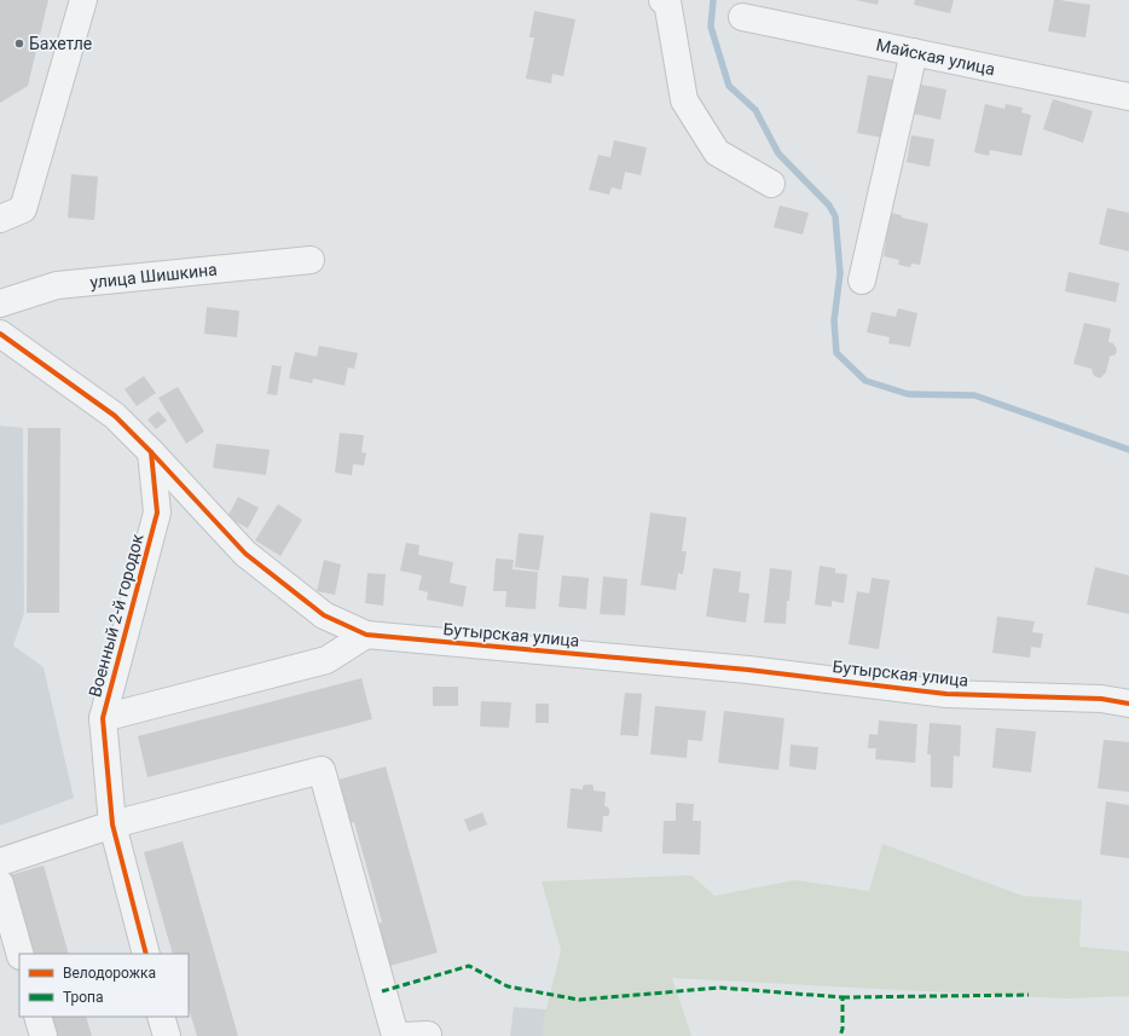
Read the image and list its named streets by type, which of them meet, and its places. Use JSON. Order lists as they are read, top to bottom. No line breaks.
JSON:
{"streets":{"street":["Майская улица","улица Шишкина","Военный 2-й городок","Бутырская улица"]},"crossings":[["Военный 2-й городок","Бутырская улица"]],"places":["Бахетле"],"legend":["Велодорожка","Тропа"]}
